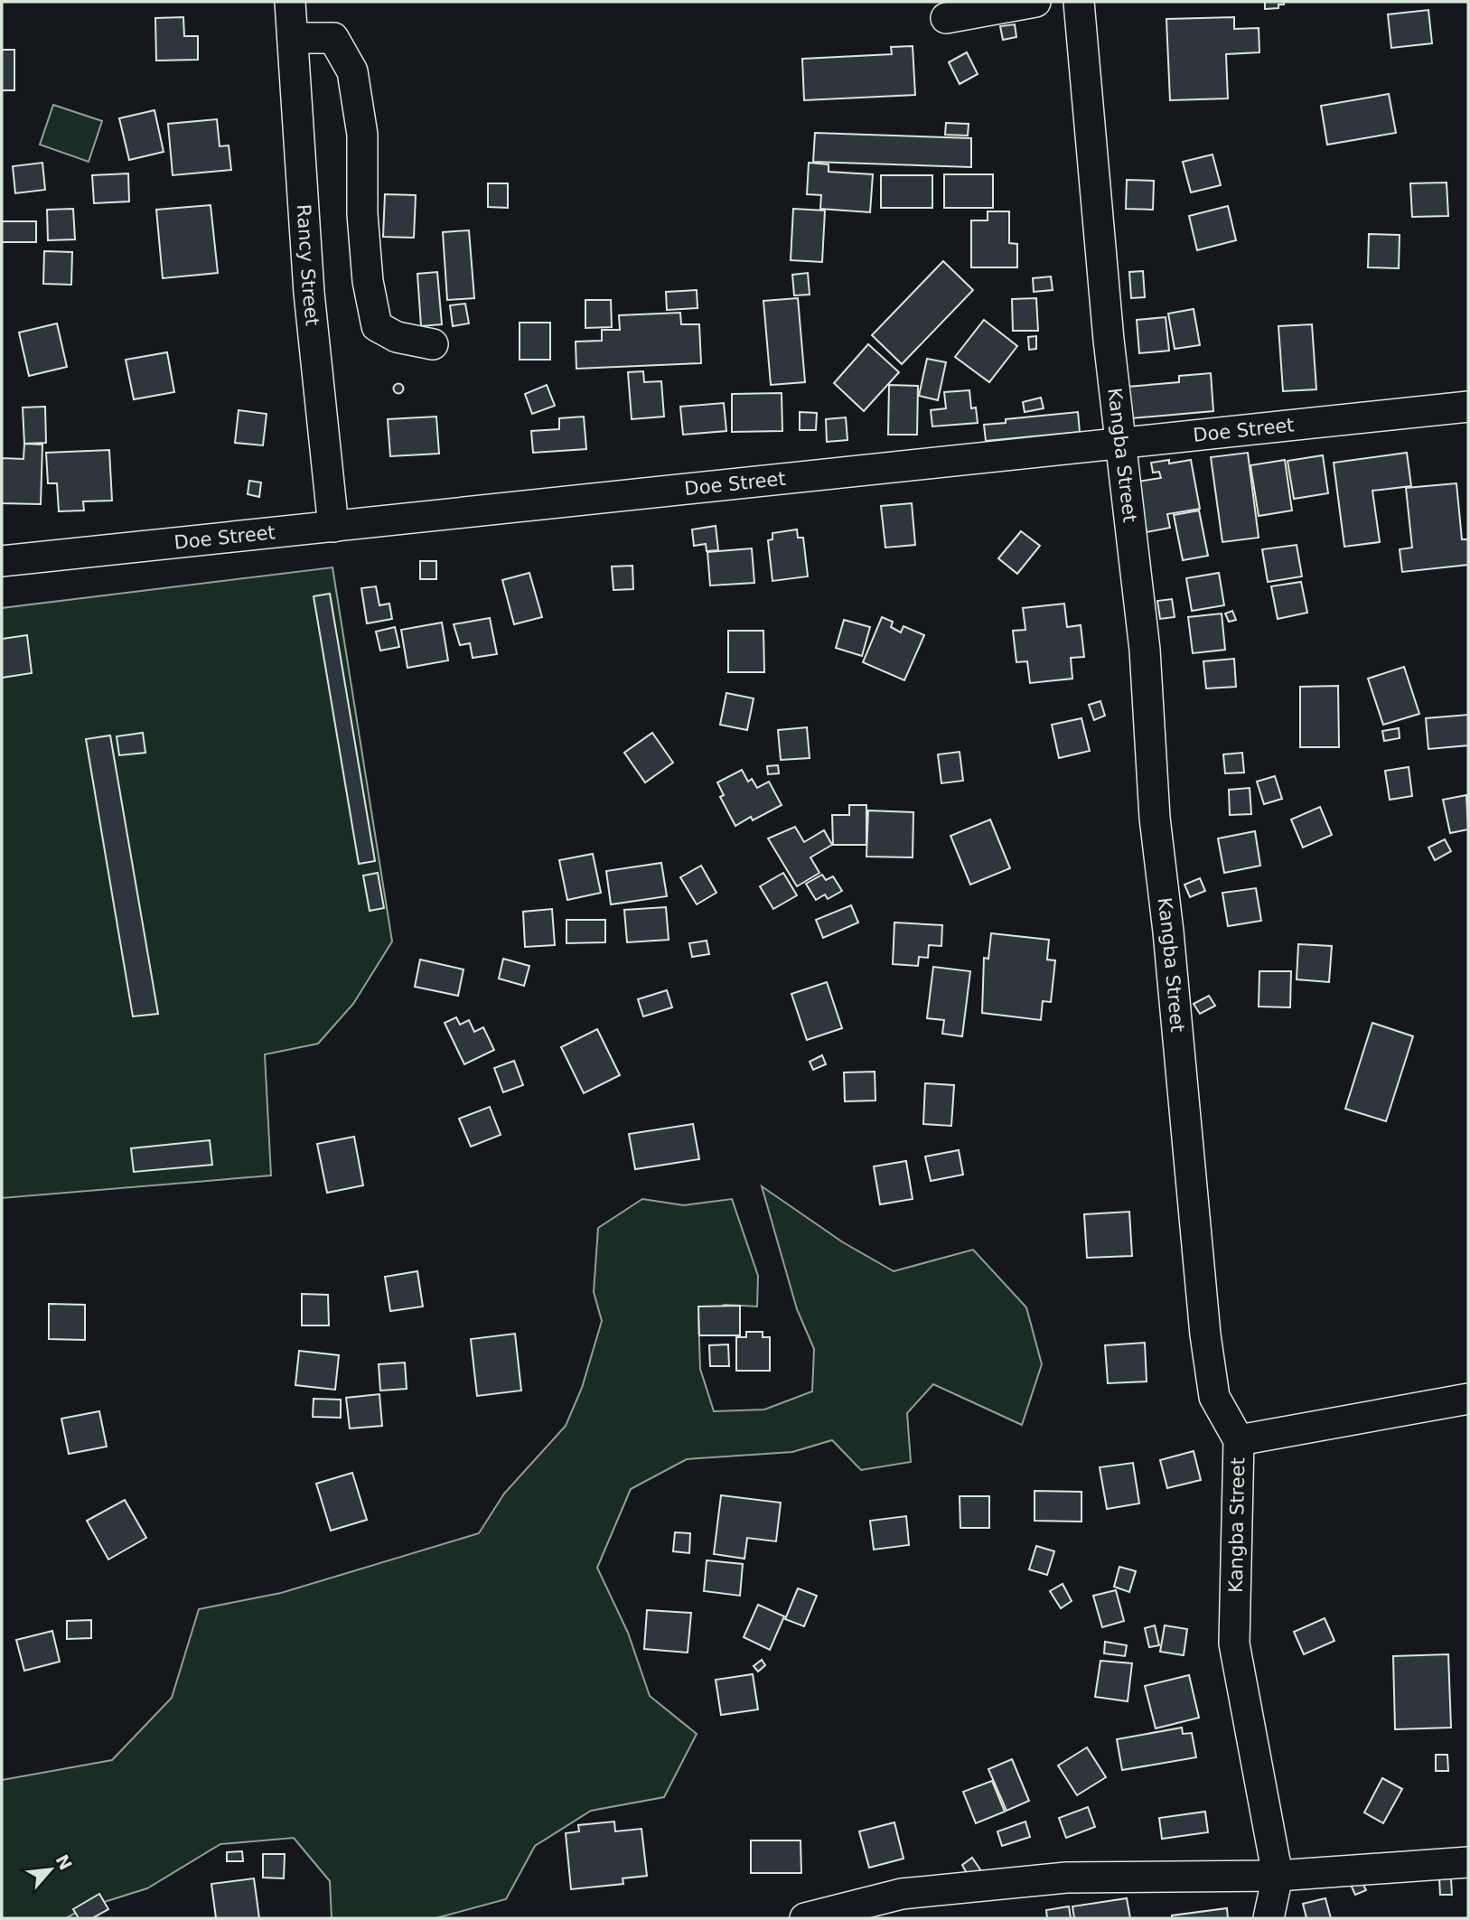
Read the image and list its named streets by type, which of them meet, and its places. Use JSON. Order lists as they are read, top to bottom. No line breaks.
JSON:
{"streets":{"street":["Rancy Street","Doe Street","Kangba Street"]},"crossings":[["Rancy Street","Doe Street"],["Doe Street","Kangba Street"]],"north":"top right"}
